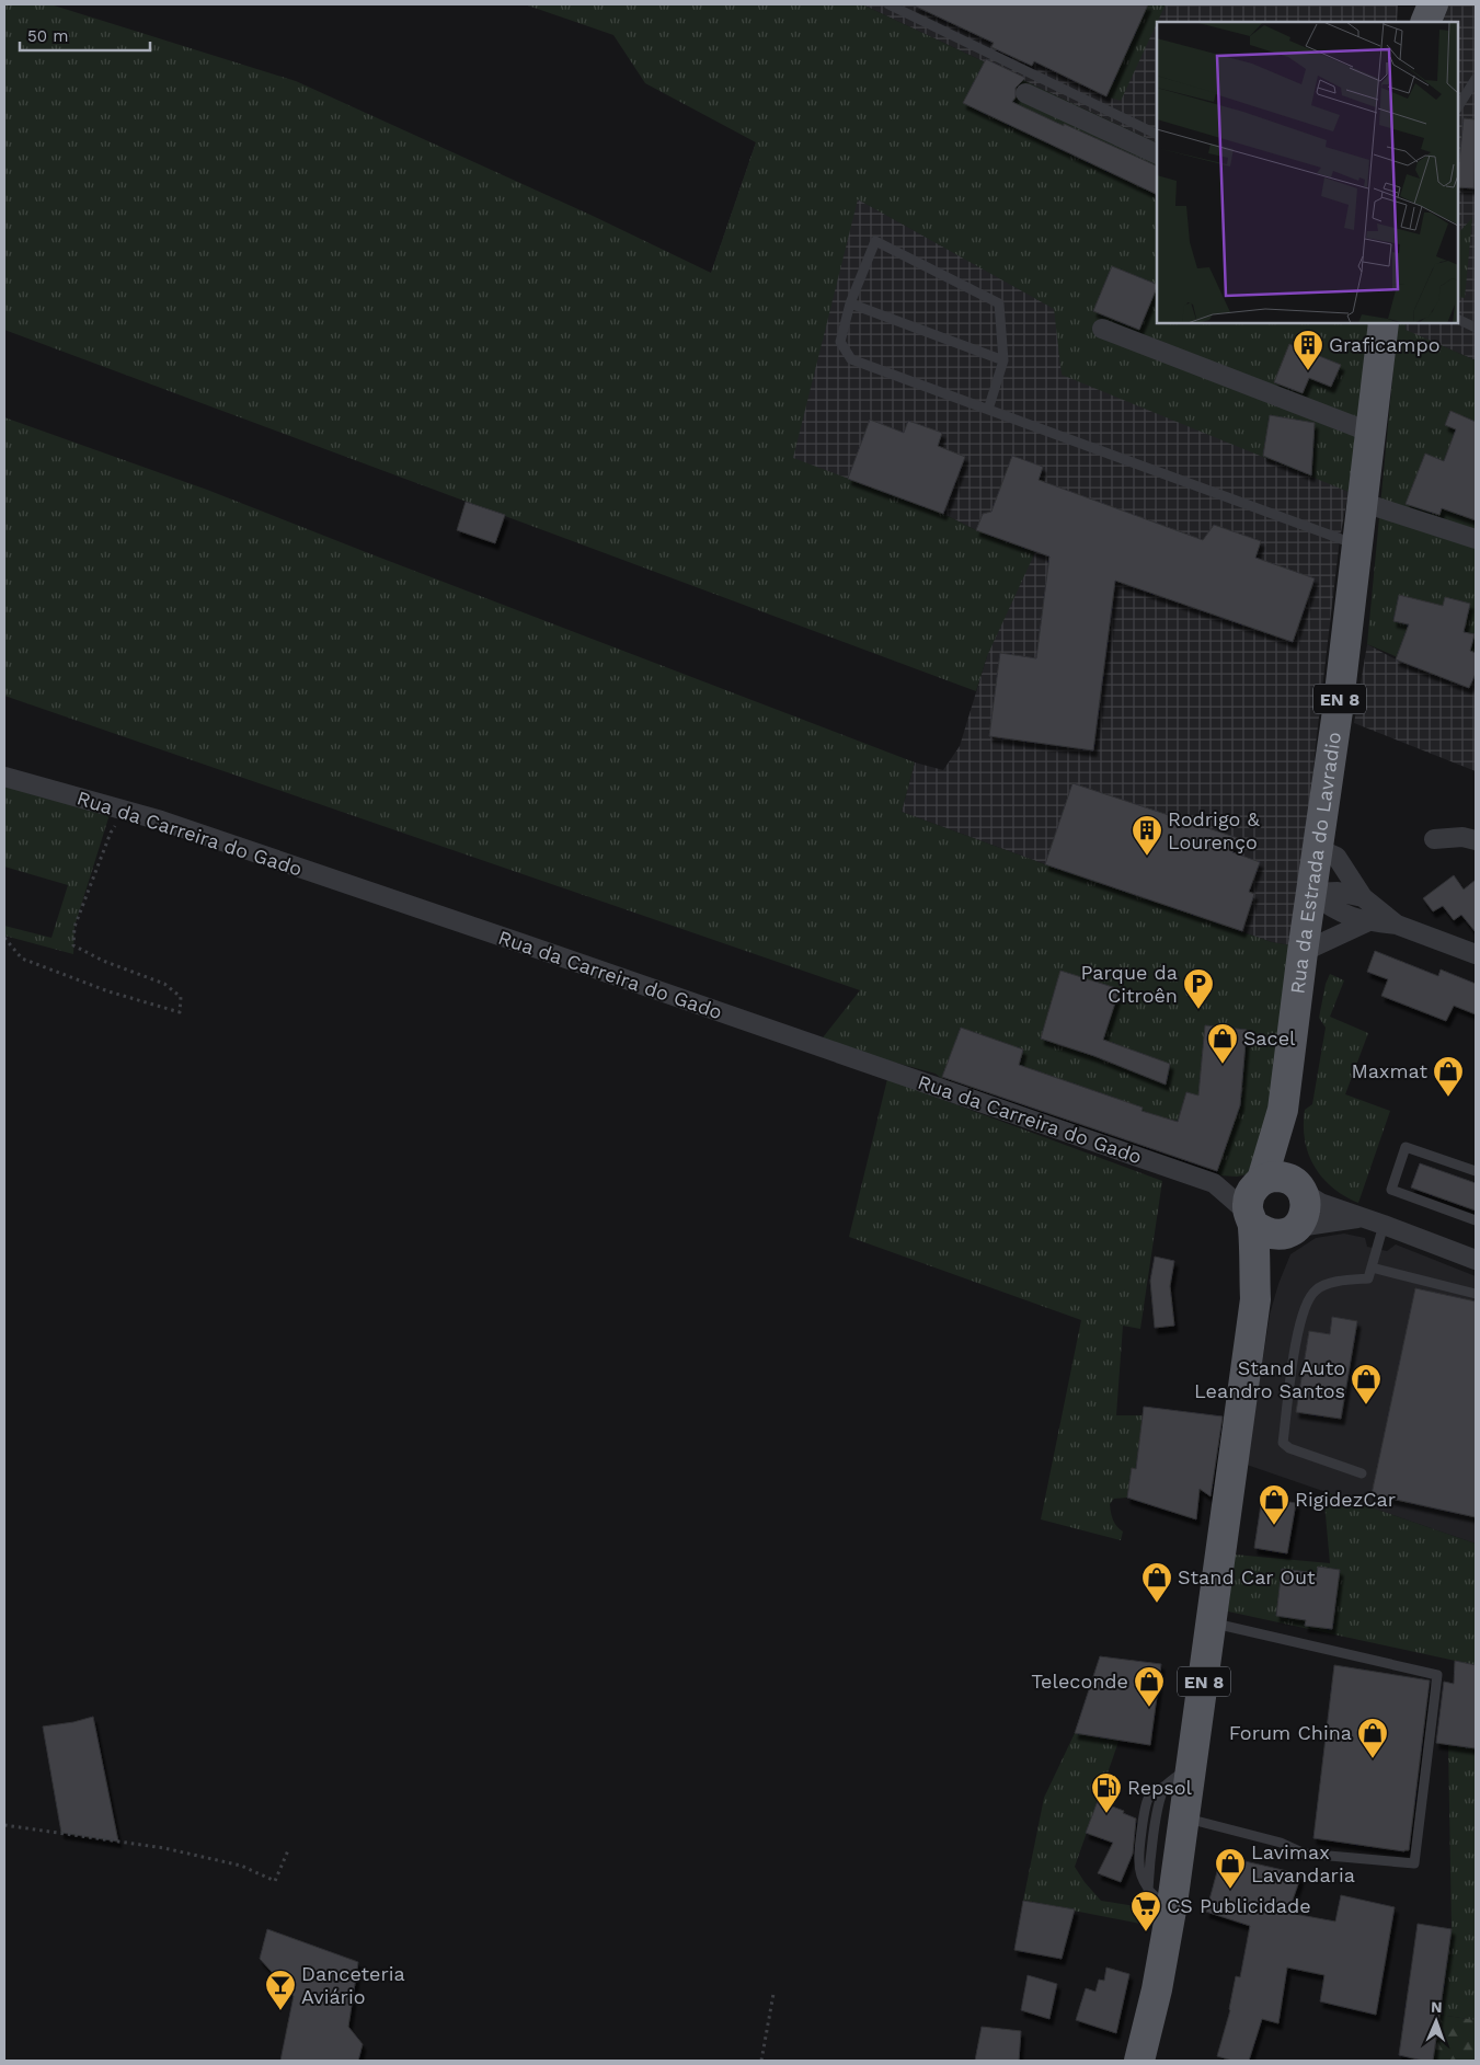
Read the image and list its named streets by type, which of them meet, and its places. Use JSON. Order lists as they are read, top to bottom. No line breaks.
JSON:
{"streets":{"main road":["EN 8","Rua da Estrada do Lavradio"],"street":["Rua da Carreira do Gado"]},"crossings":[["EN 8","Rua da Estrada do Lavradio"]],"places":{"building":["Graficampo","Rodrigo & Lourenço"],"parking":["Parque da Citroên"],"shop":["Sacel","Maxmat","Stand Auto Leandro Santos","RigidezCar","Stand Car Out","Teleconde","Forum China","Lavimax Lavandaria"],"fuel station":["Repsol"],"supermarket":["CS Publicidade"],"bar":["Danceteria Aviário"]},"scale_bar":"50 m","north":"top"}
